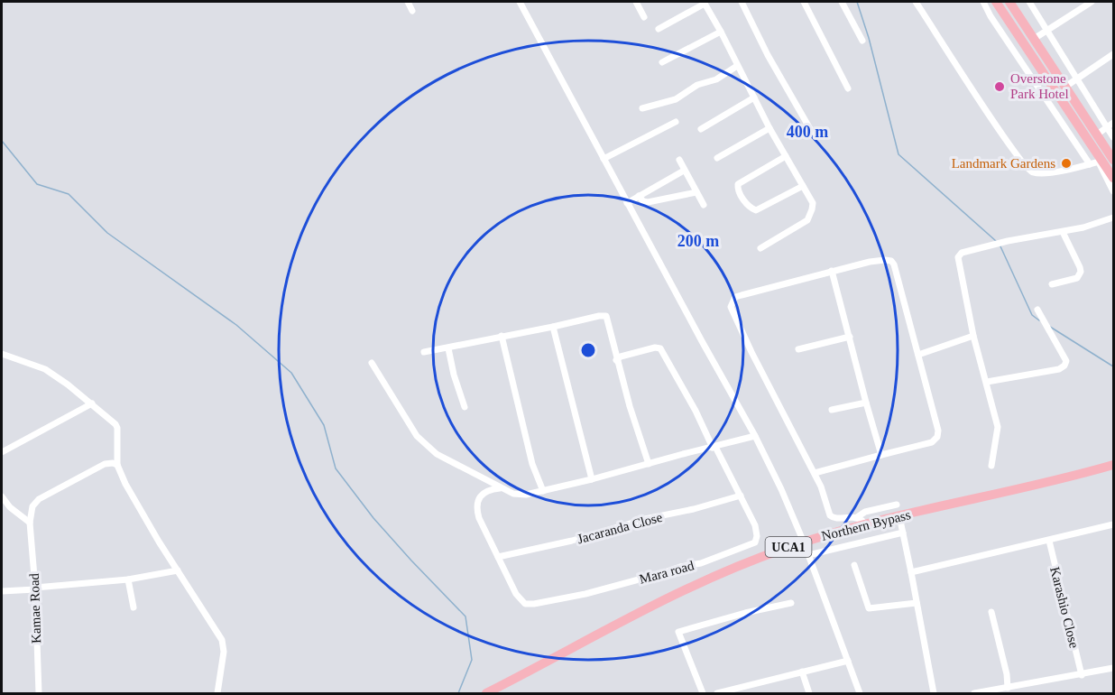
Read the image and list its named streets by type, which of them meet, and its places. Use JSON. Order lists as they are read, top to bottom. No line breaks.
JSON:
{"streets":{"main road":["Northern Bypass","UCA1"],"street":["Jacaranda Close","Mara road","Karashio Close","Kamae Road"]},"crossings":[["Jacaranda Close","Mara road"]],"places":["Overstone Park Hotel","Landmark Gardens"],"rings":["400 m","200 m"]}
